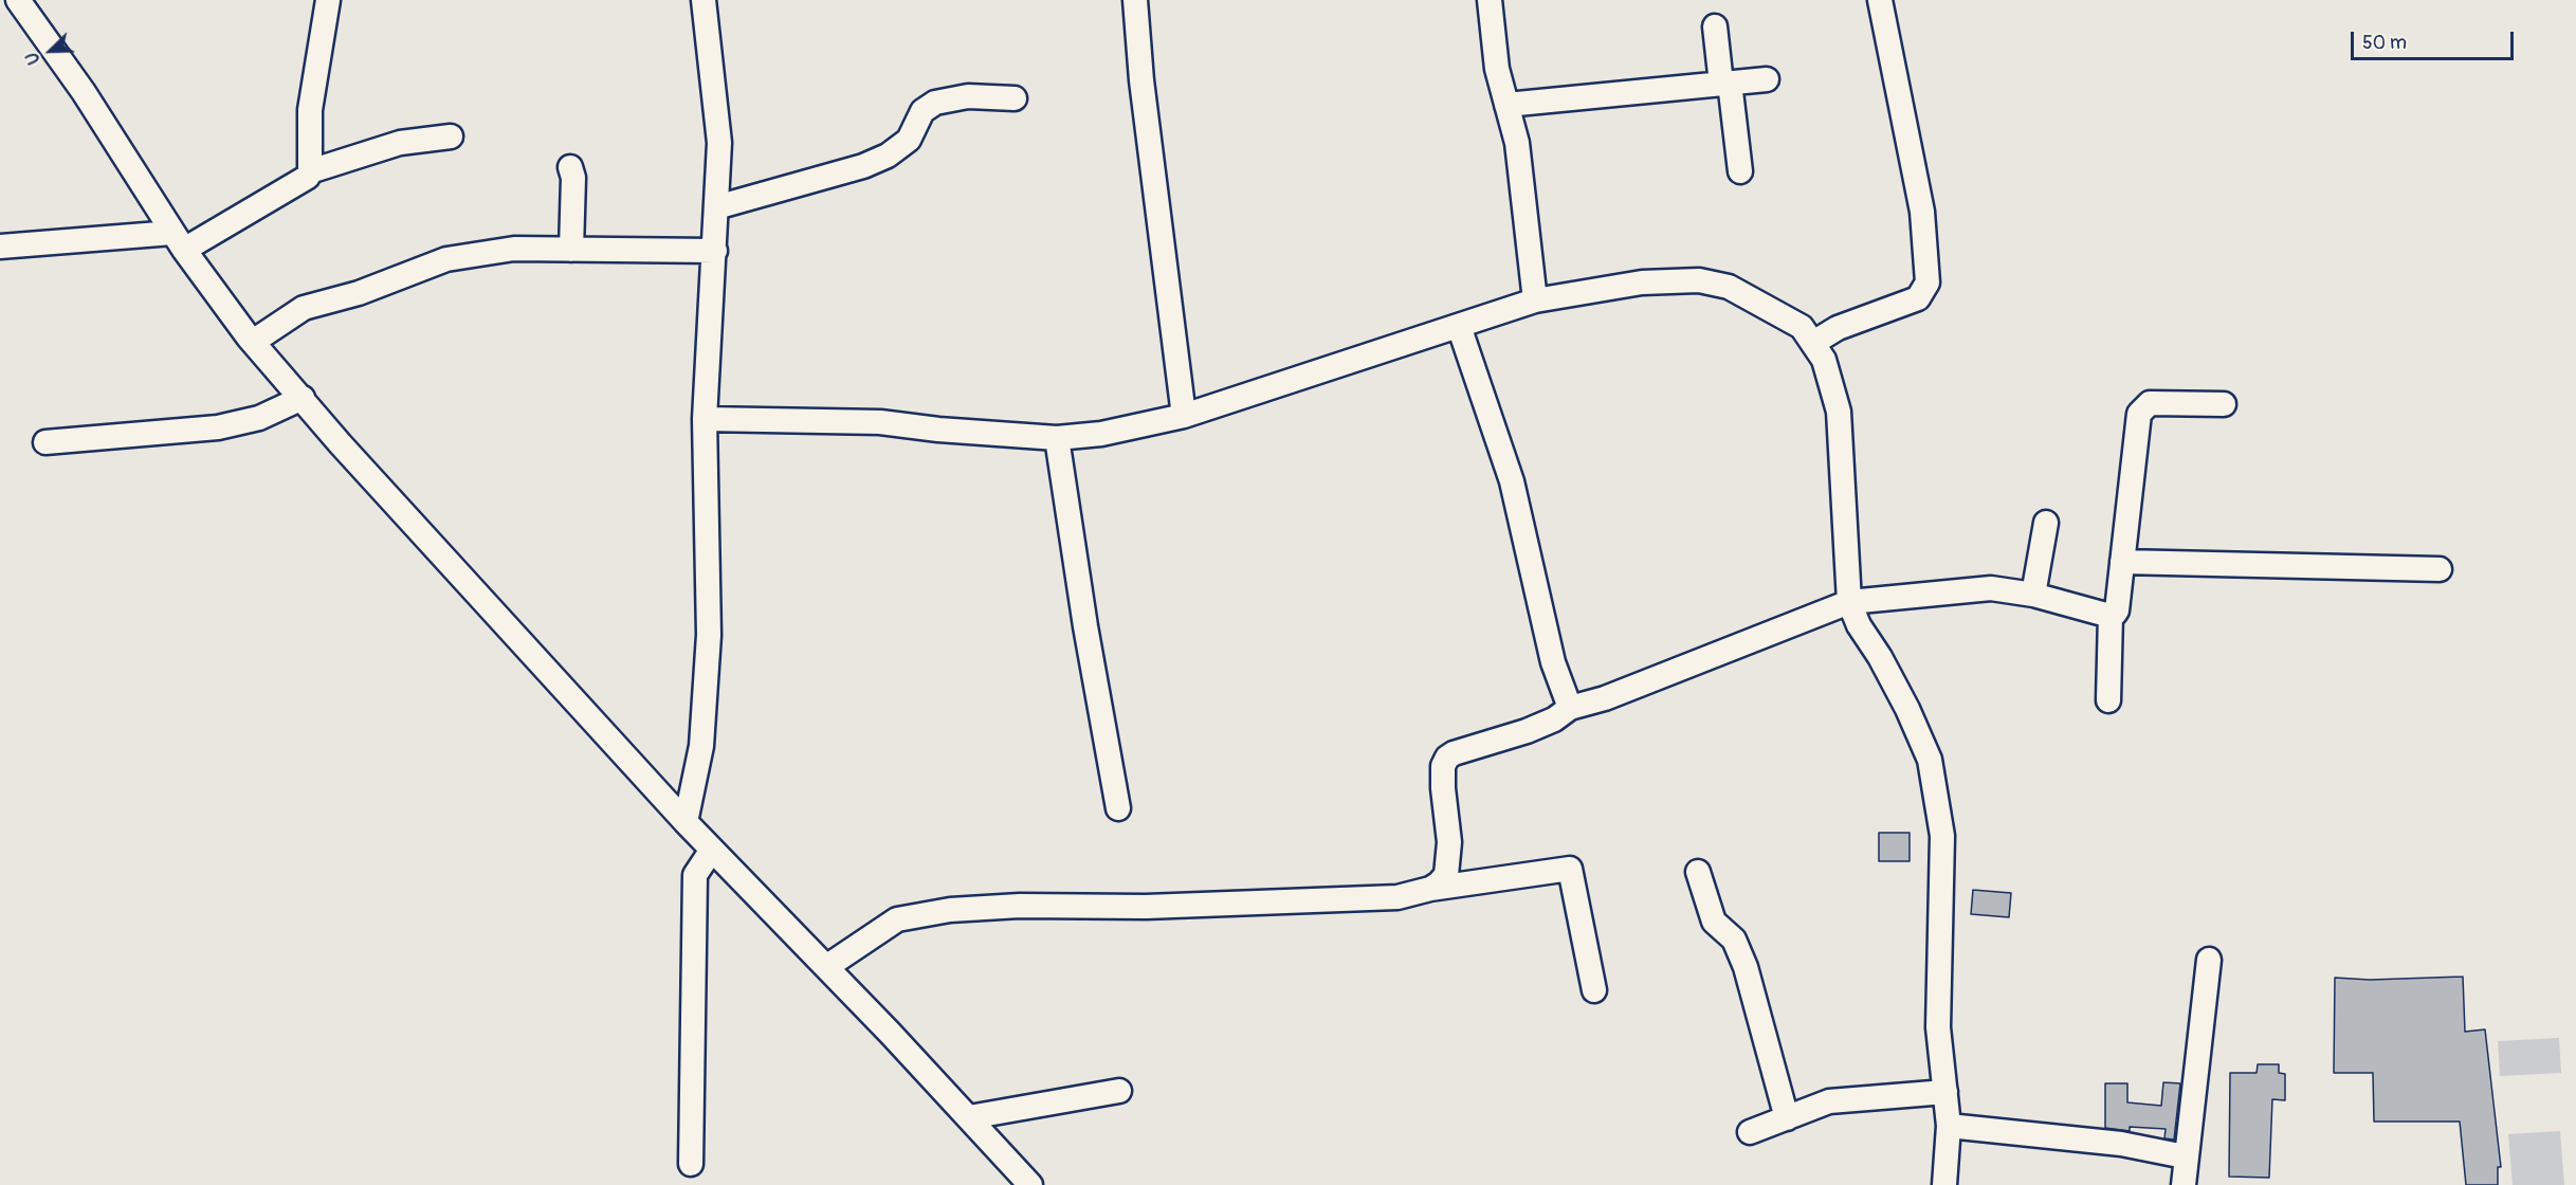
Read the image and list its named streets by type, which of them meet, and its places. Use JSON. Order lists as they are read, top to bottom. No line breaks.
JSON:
{"scale_bar":"50 m","north":"bottom left"}
